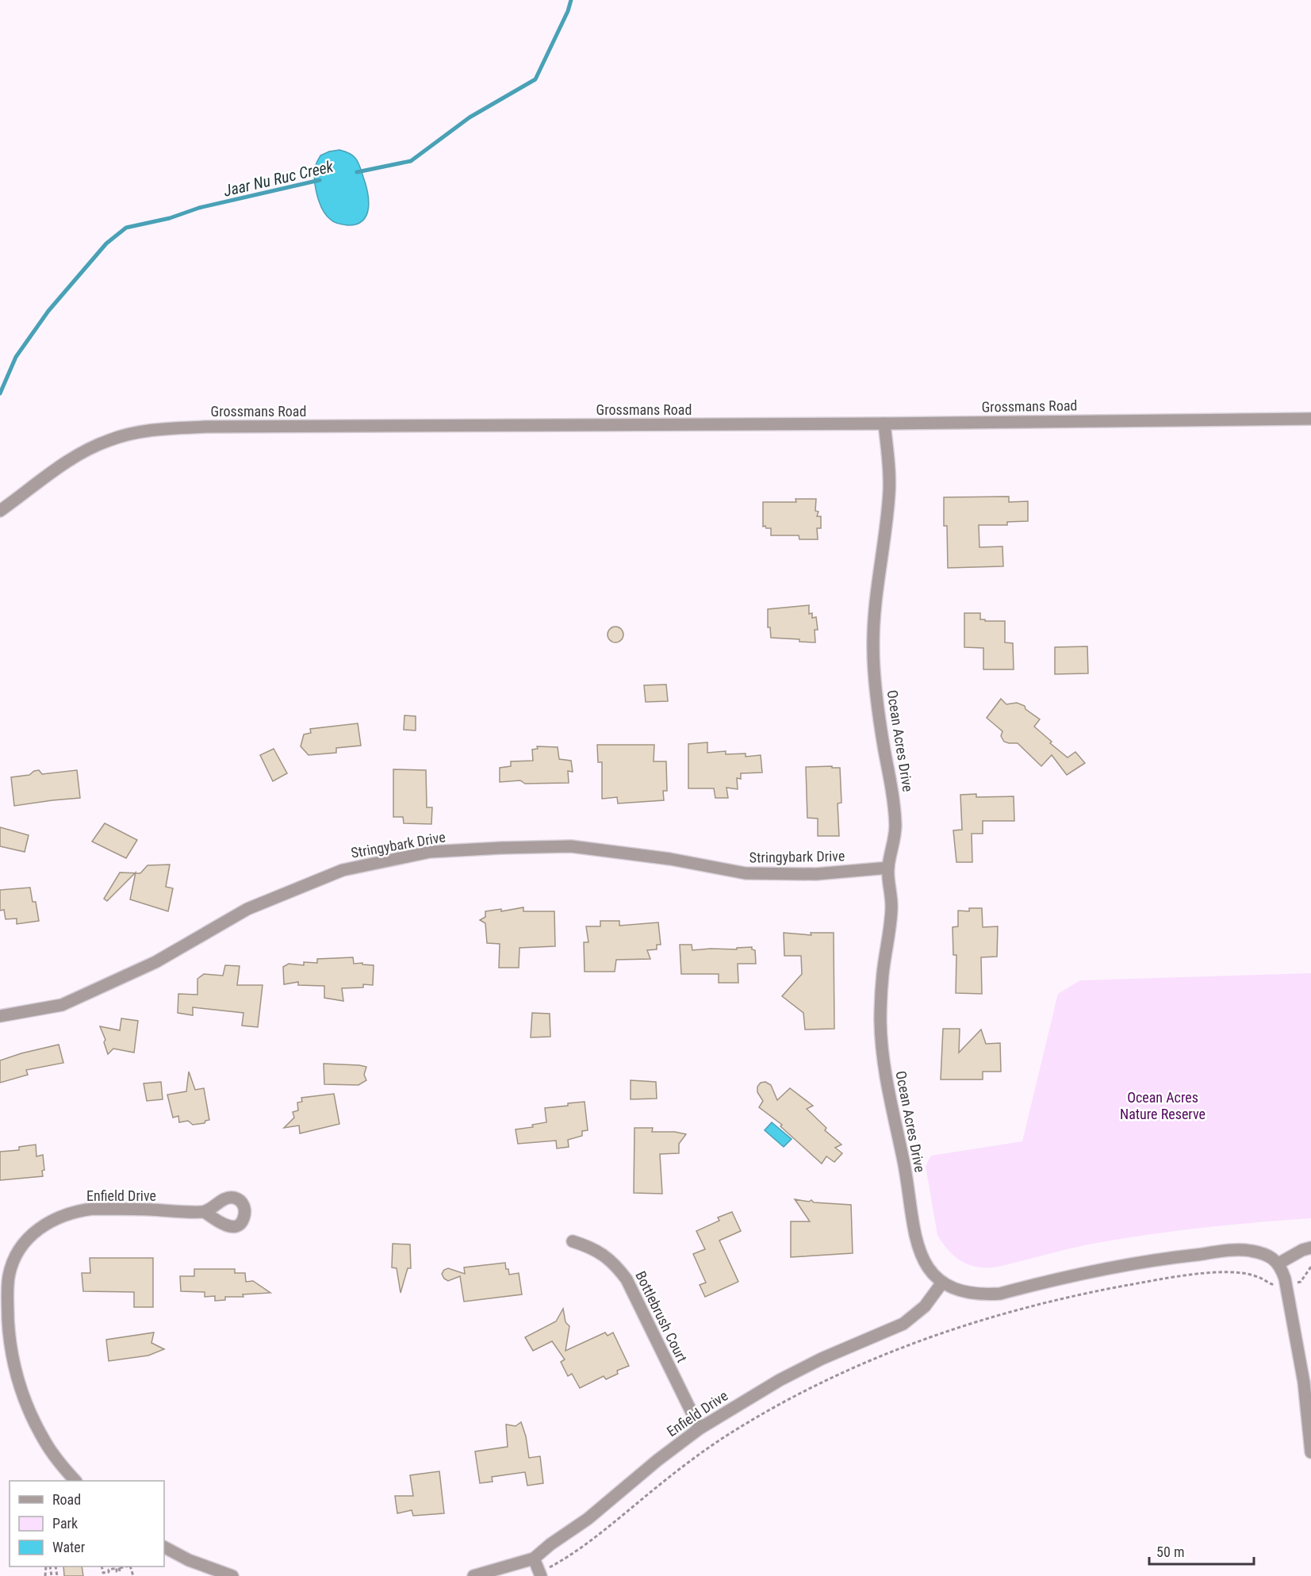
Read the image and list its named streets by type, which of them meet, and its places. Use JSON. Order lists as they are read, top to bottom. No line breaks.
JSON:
{"streets":{"street":["Grossmans Road","Ocean Acres Drive","Stringybark Drive","Enfield Drive","Bottlebrush Court"]},"crossings":[["Grossmans Road","Ocean Acres Drive"],["Ocean Acres Drive","Stringybark Drive"],["Ocean Acres Drive","Enfield Drive"],["Enfield Drive","Bottlebrush Court"]],"water":["Jaar Nu Ruc Creek"],"parks":["Ocean Acres Nature Reserve"],"legend":["Road","Park","Water"],"scale_bar":"50 m"}
